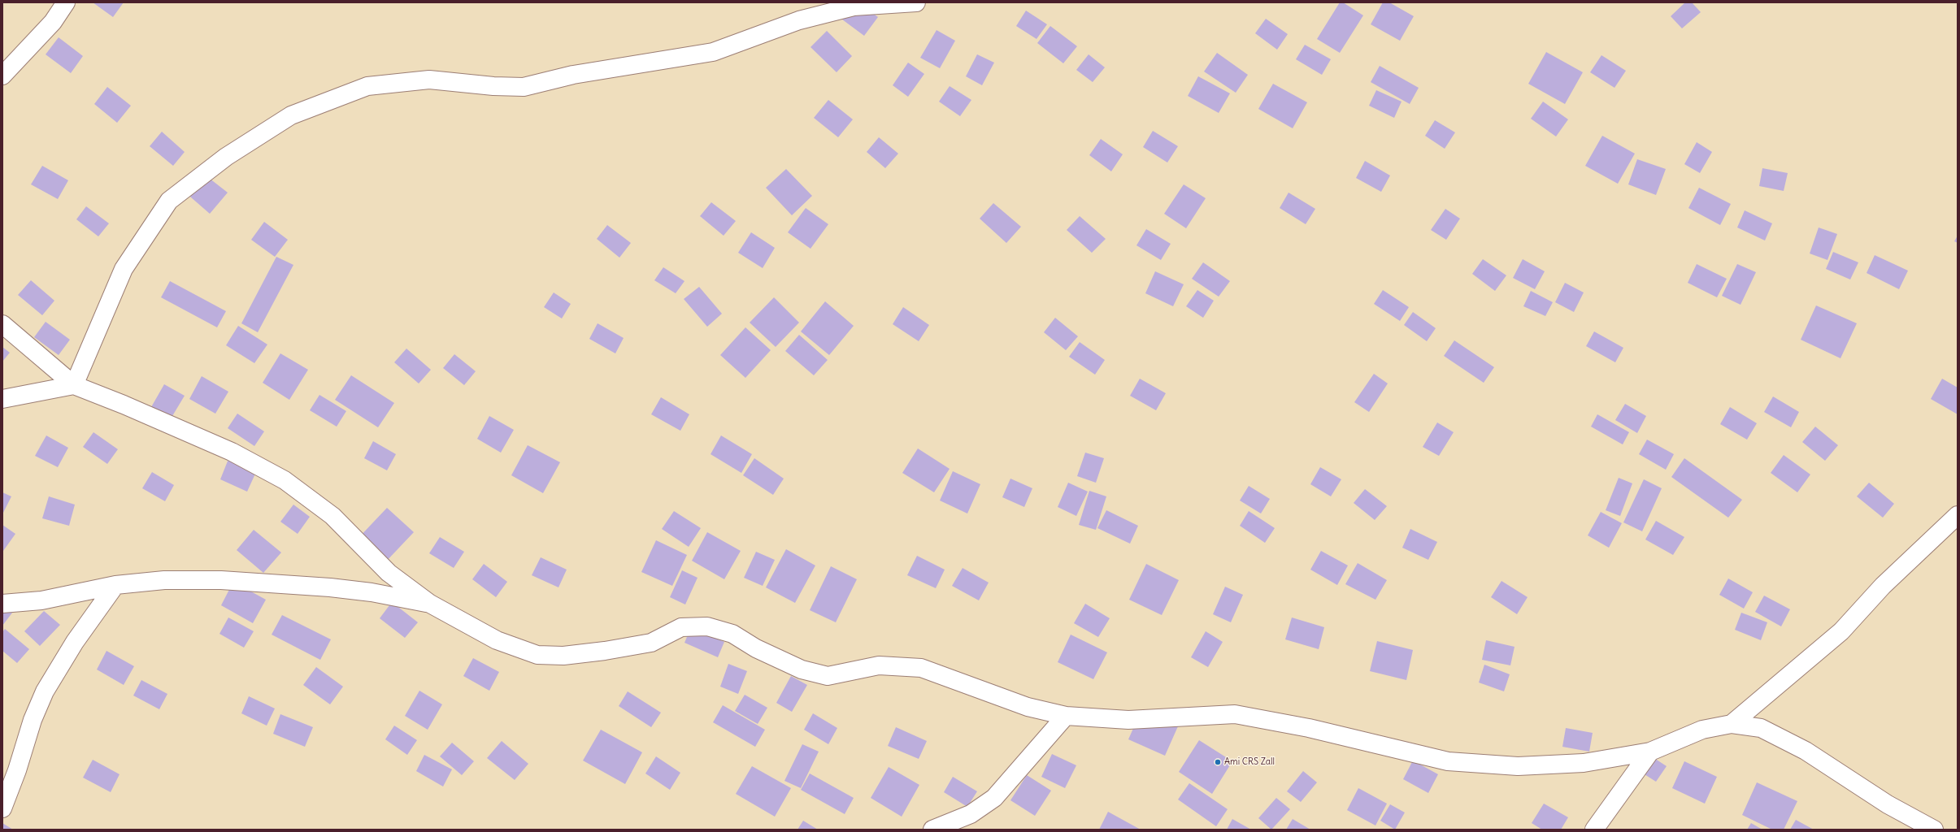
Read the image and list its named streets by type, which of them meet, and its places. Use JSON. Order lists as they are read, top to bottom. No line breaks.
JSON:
{"places":["Ami CRS Zall"]}
